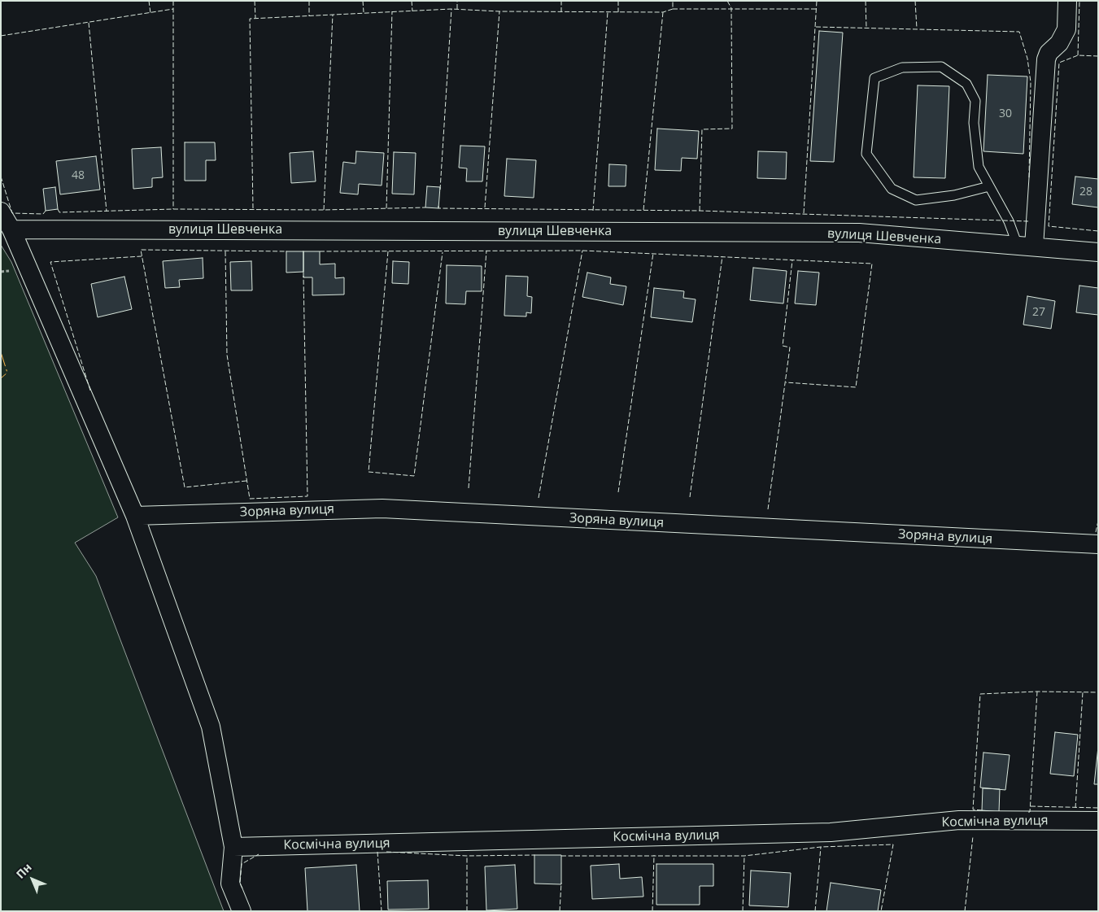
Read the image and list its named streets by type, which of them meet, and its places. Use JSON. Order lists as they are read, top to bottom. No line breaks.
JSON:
{"streets":{"street":["вулиця Шевченка","Зоряна вулиця","Космічна вулиця"]},"house_numbers":["30","48","28","27"],"north":"top left"}
